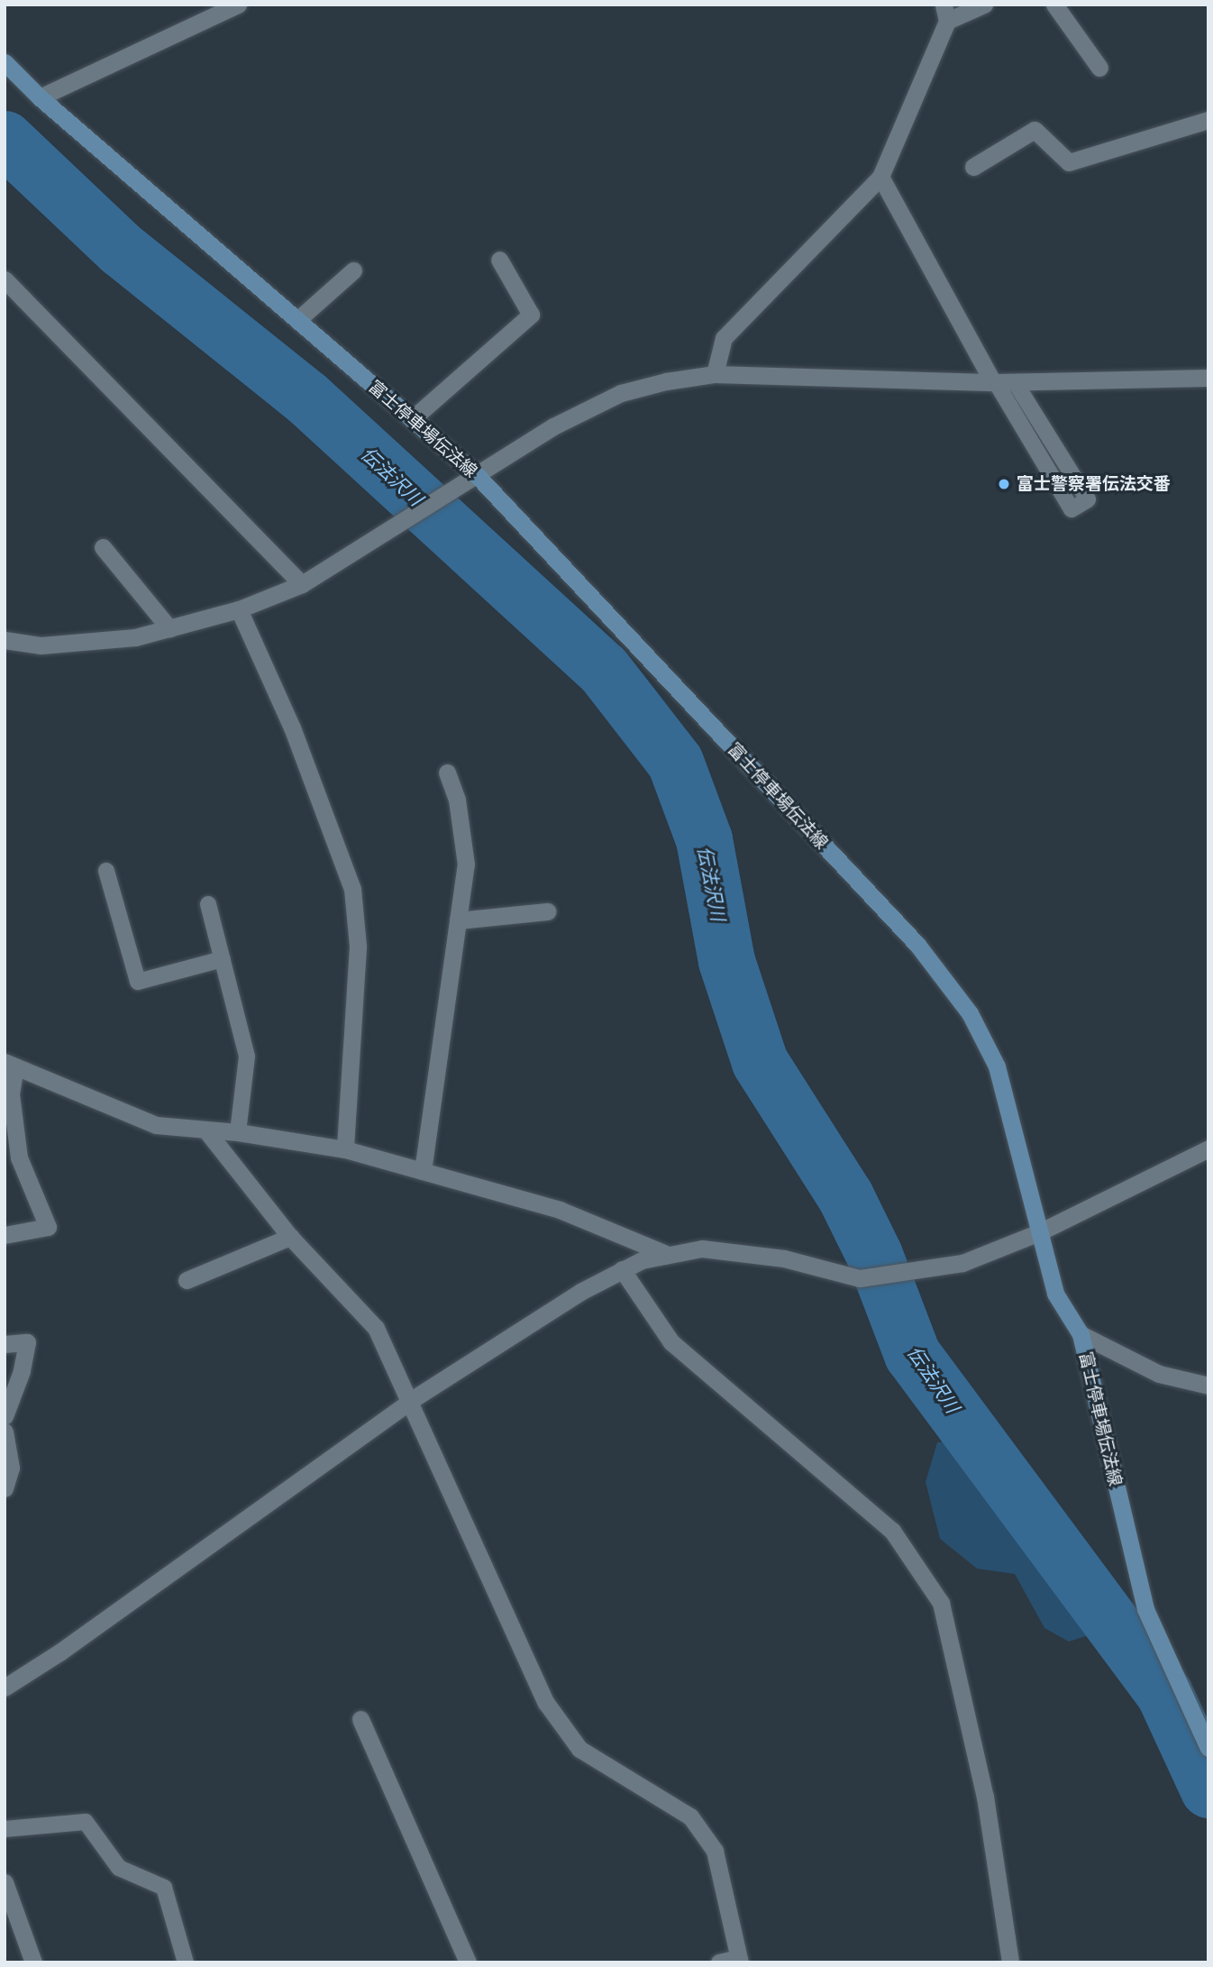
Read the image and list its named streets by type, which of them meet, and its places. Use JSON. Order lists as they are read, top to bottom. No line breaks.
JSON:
{"streets":{"main road":["富士停車場伝法線"]},"water":["伝法沢川"],"places":["富士警察署伝法交番"]}
